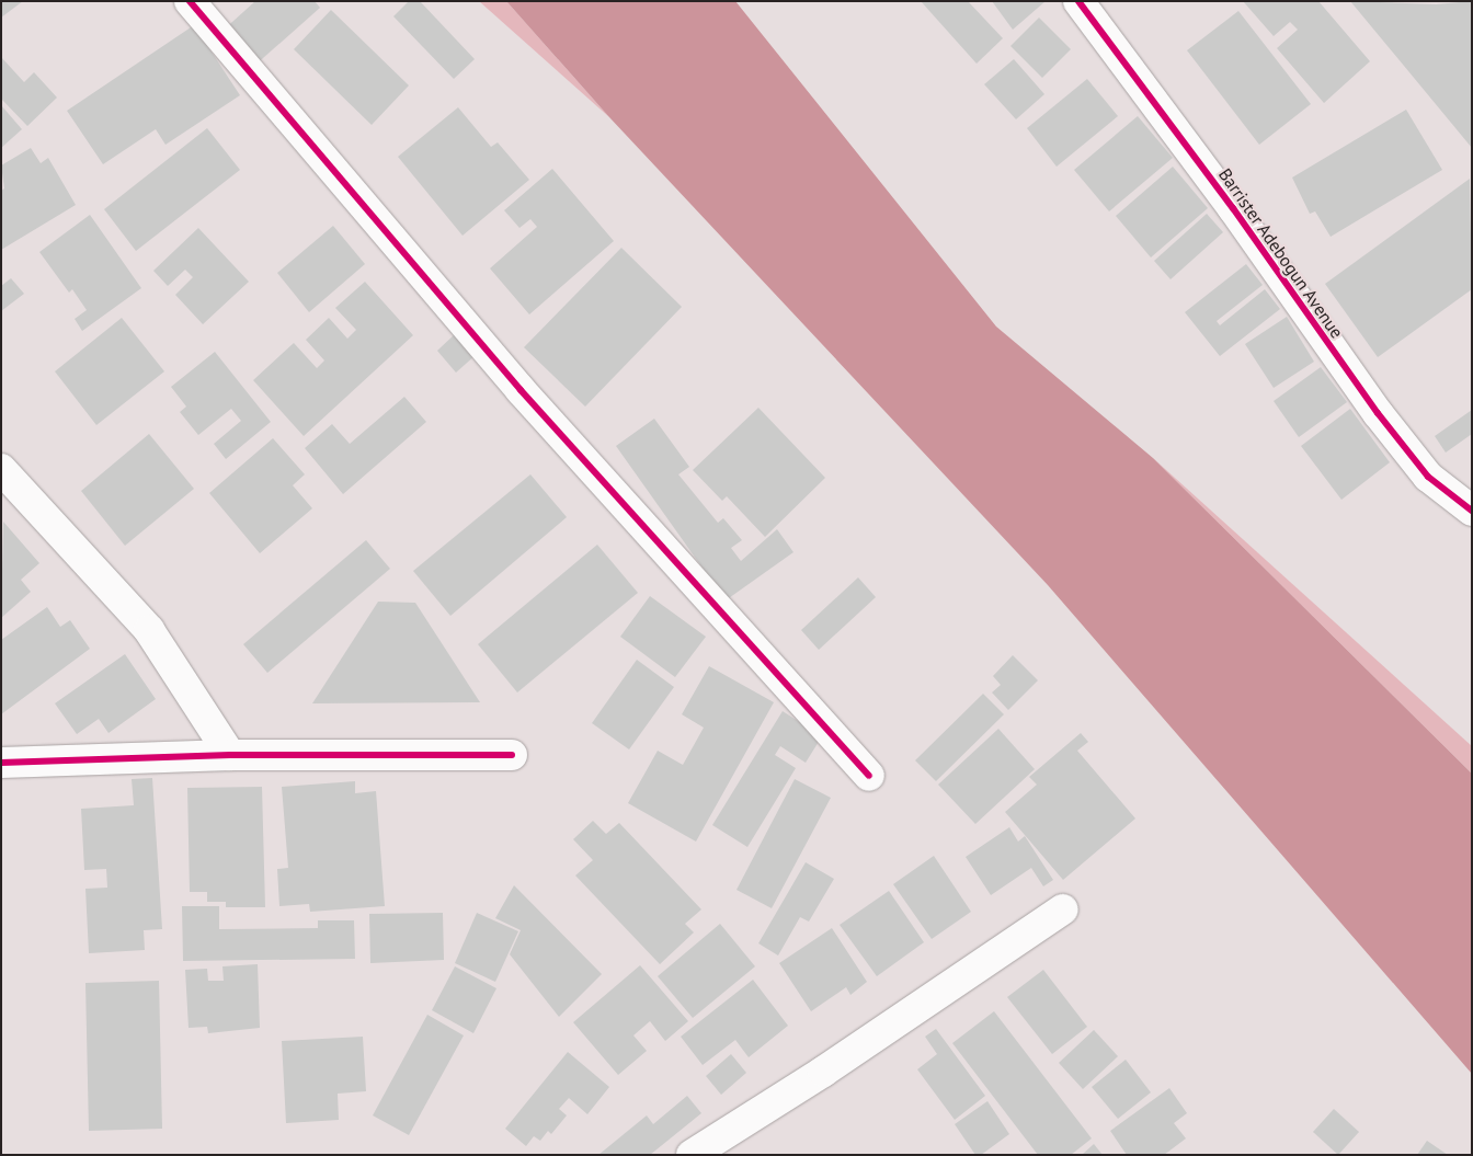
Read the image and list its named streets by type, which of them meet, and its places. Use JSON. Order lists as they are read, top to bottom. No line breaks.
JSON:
{"streets":{"street":["Barrister Adebogun Avenue"]}}
